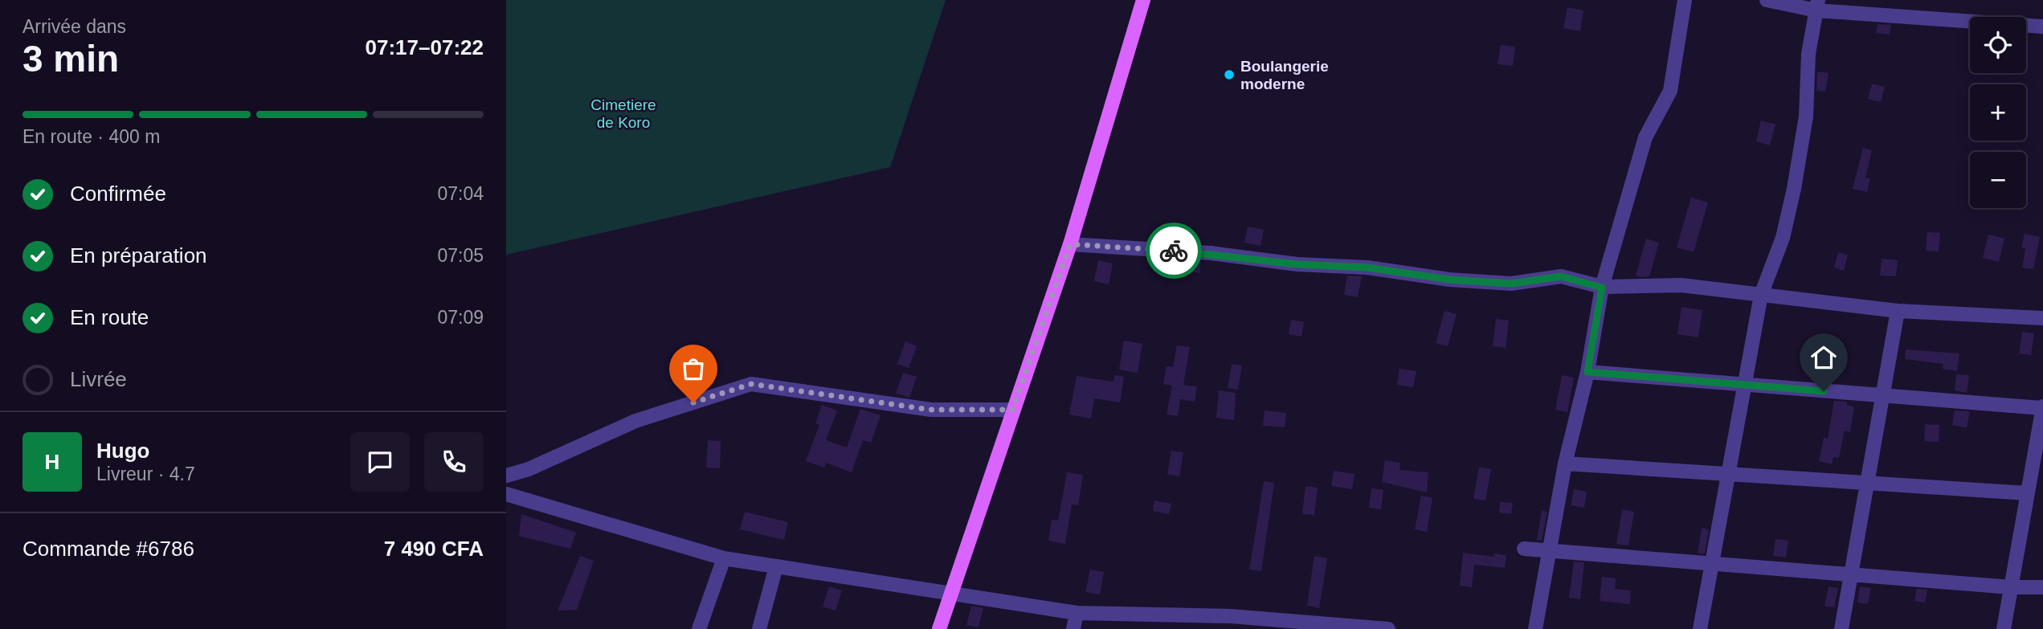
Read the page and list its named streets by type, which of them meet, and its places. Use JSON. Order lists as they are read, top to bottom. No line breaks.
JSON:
{"parks":["Cimetiere de Koro"],"places":["Boulangerie moderne"],"page":{"heading":["3 min","Arrivée dans","07:17–07:22"],"panel":["Hugo","Livreur · 4.7","Commande #6786","7 490 CFA"],"map_buttons":["+","−"],"bar":"En route · 400 m","list":[["Confirmée","07:04"],["En préparation","07:05"],["En route","07:09"],"Livrée"],"round":"H"}}
